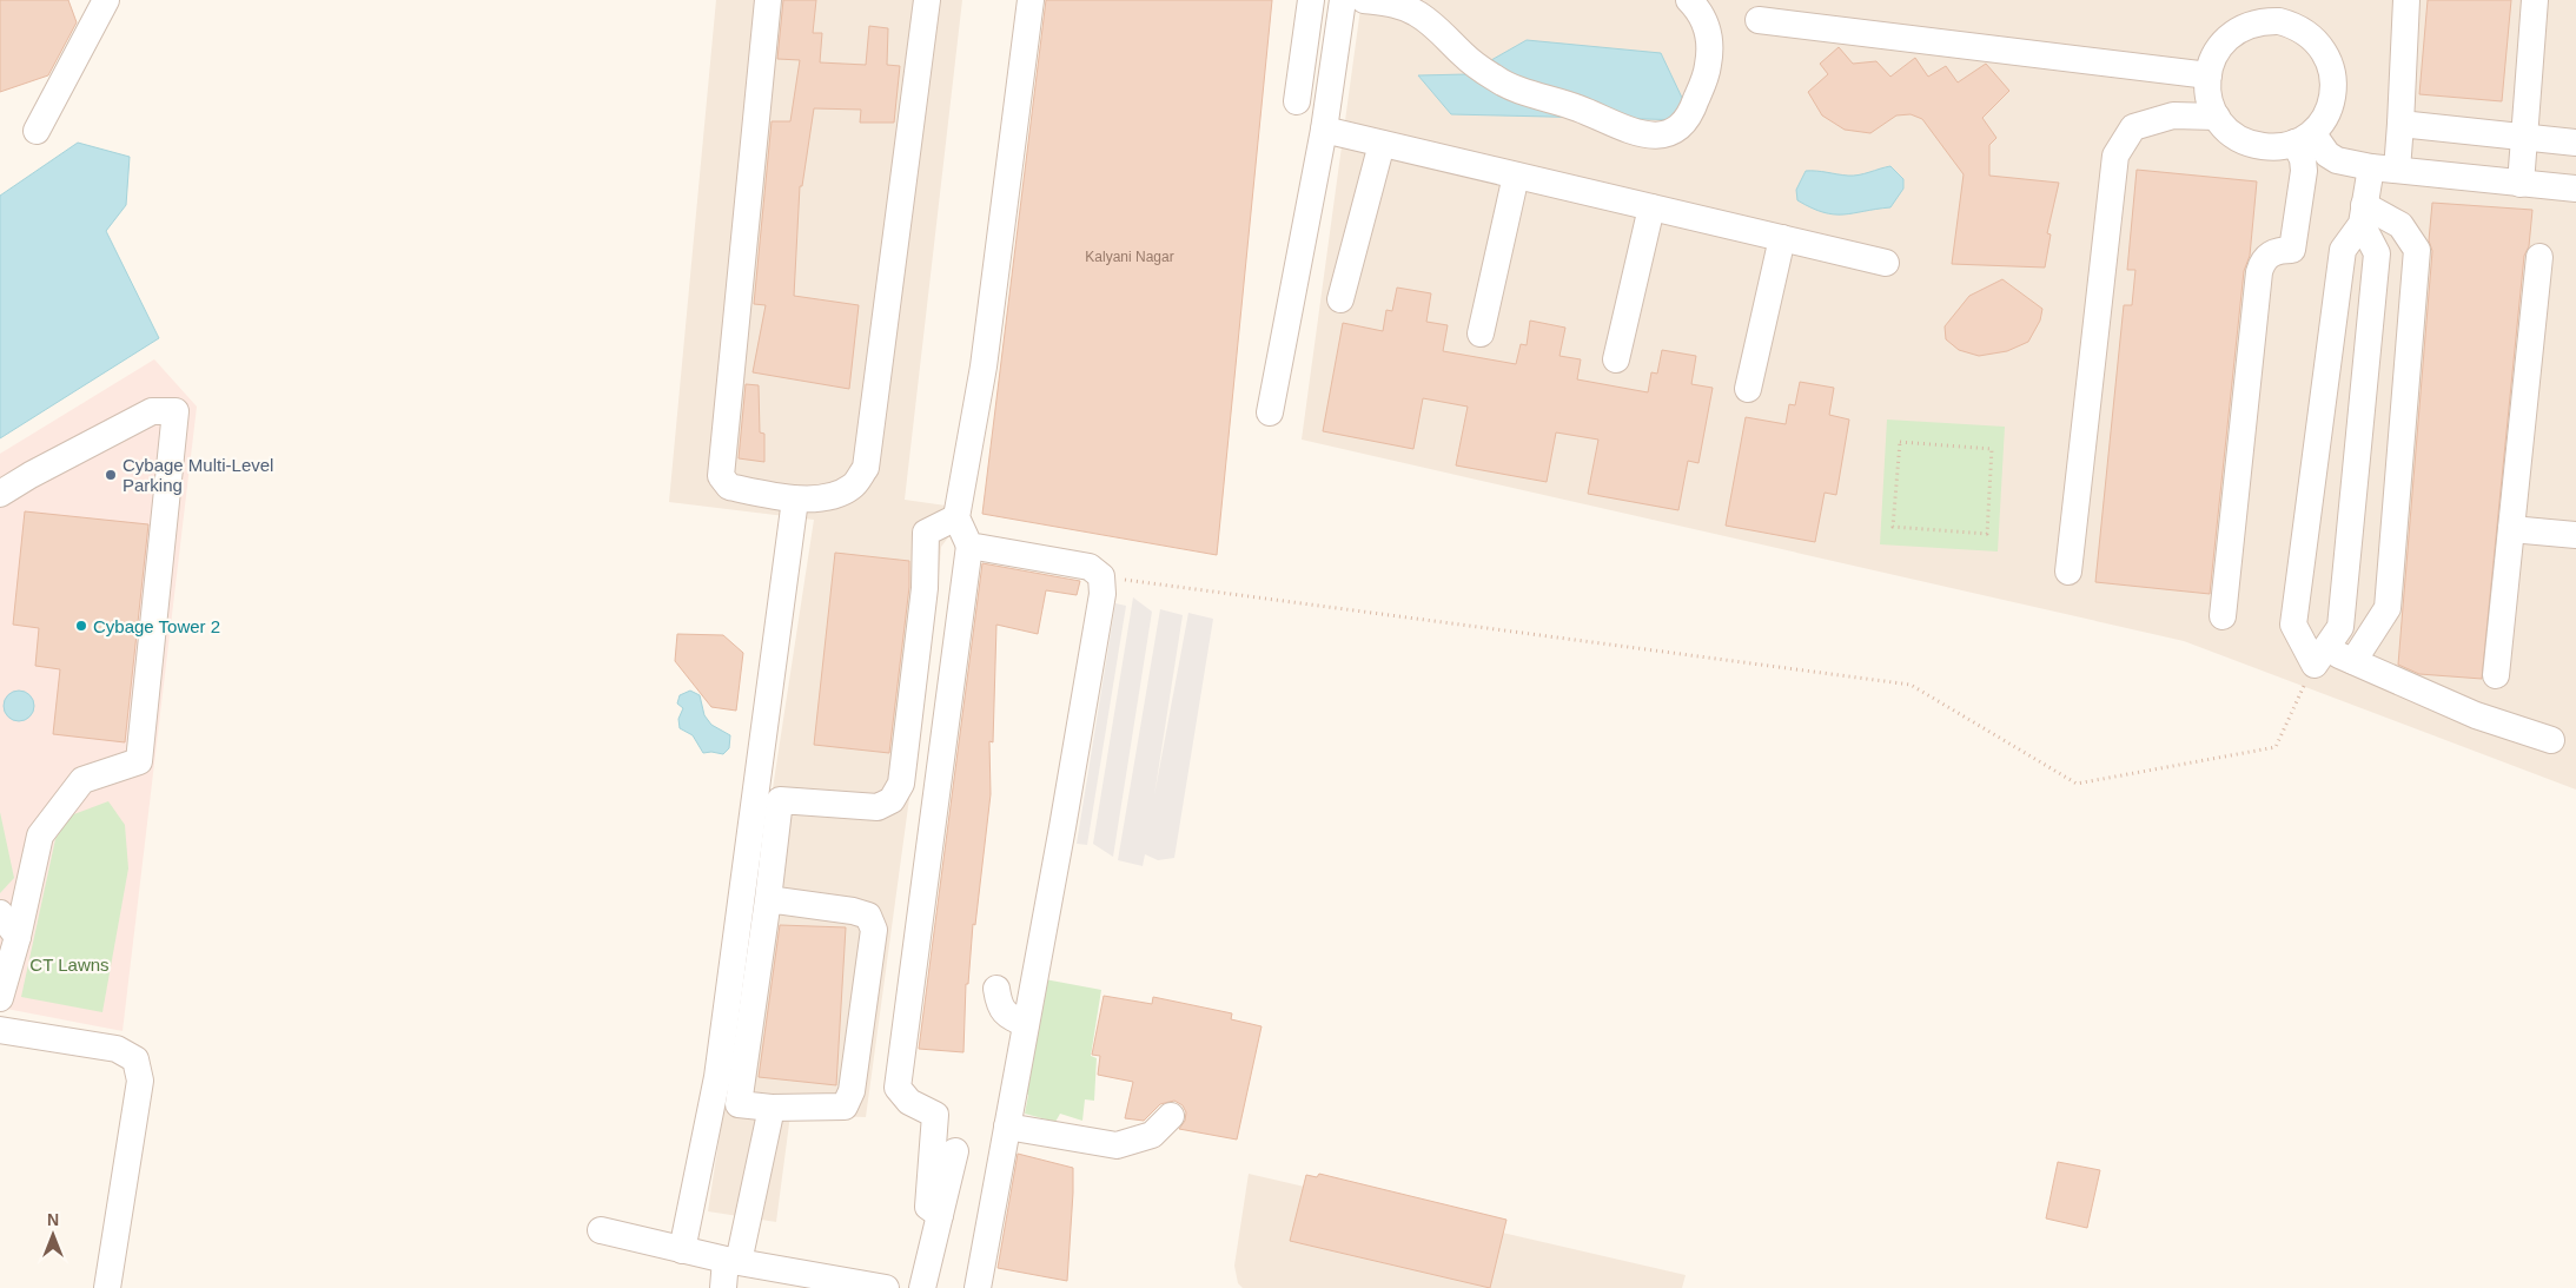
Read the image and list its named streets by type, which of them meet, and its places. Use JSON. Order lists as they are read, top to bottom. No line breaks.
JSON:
{"parks":["CT Lawns"],"places":["Cybage Multi-Level Parking","Cybage Tower 2"],"house_numbers":["Kalyani Nagar"],"north":"top"}
